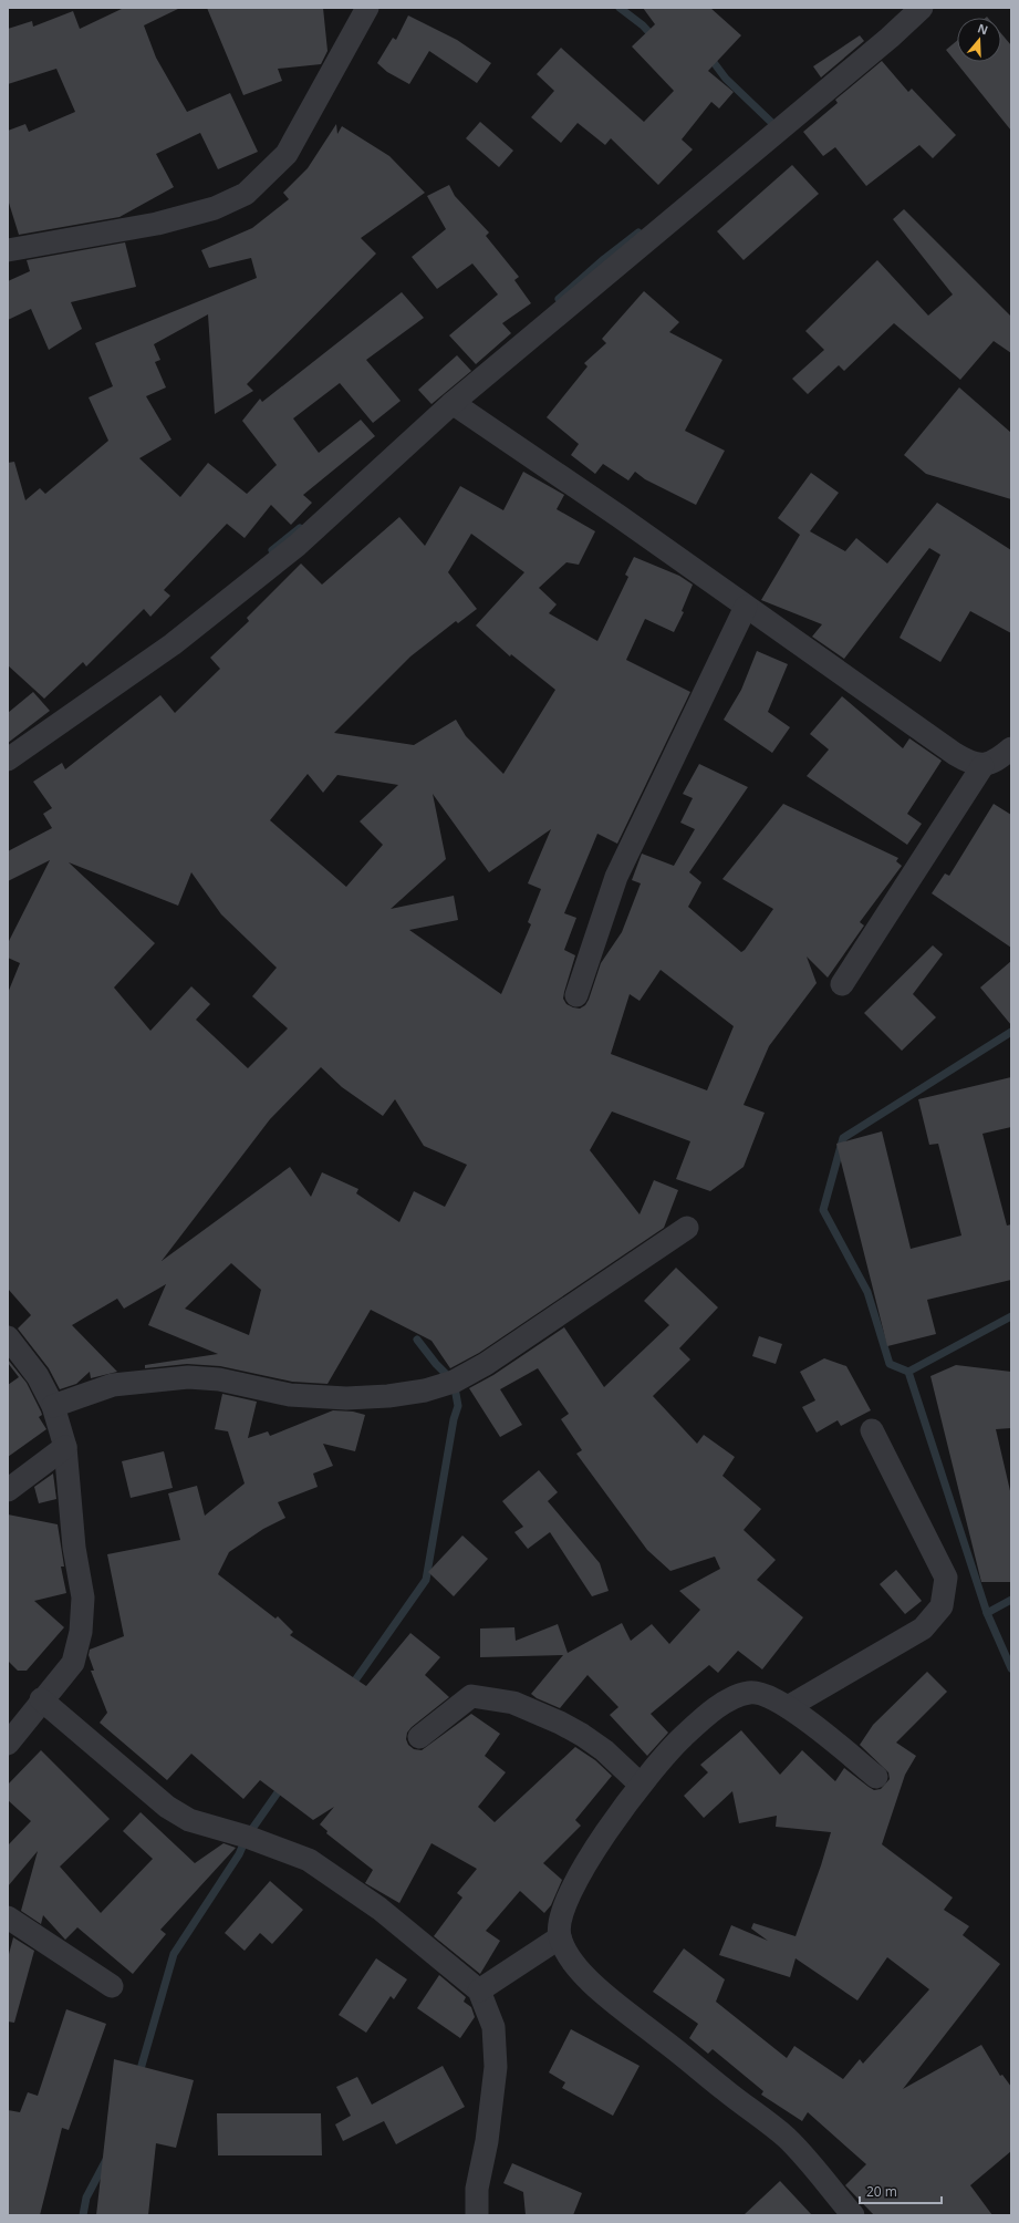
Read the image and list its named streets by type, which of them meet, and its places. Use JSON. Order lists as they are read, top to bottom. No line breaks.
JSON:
{"scale_bar":"20 m","north":"top"}
